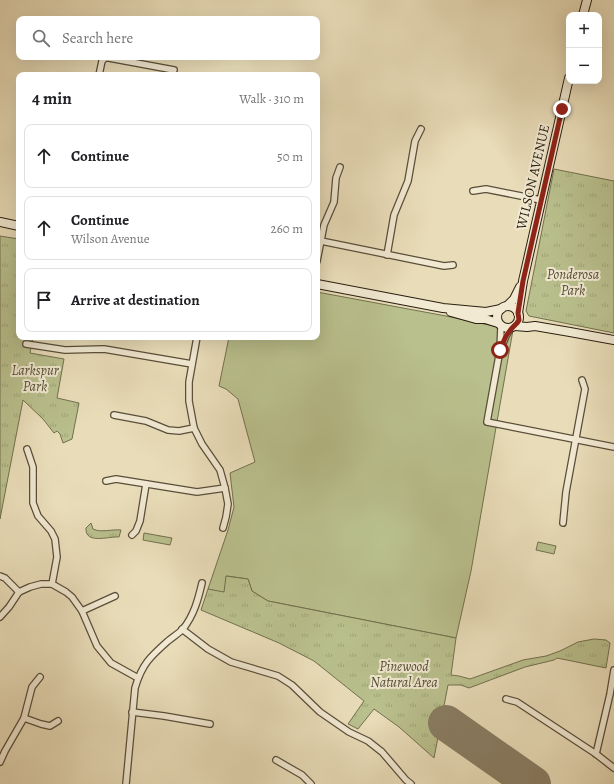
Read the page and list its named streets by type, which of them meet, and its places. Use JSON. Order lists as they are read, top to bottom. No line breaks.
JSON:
{"streets":{"main road":["WILSON AVENUE"]},"parks":["Ponderosa Park","Larkspur Park","Pinewood Natural Area"],"page":{"map_buttons":["+","−"],"search":"Search here","heading":["4 min","Walk · 310 m"],"list":[["Continue","50 m"],["Continue","Wilson Avenue","260 m"],"Arrive at destination"]}}
